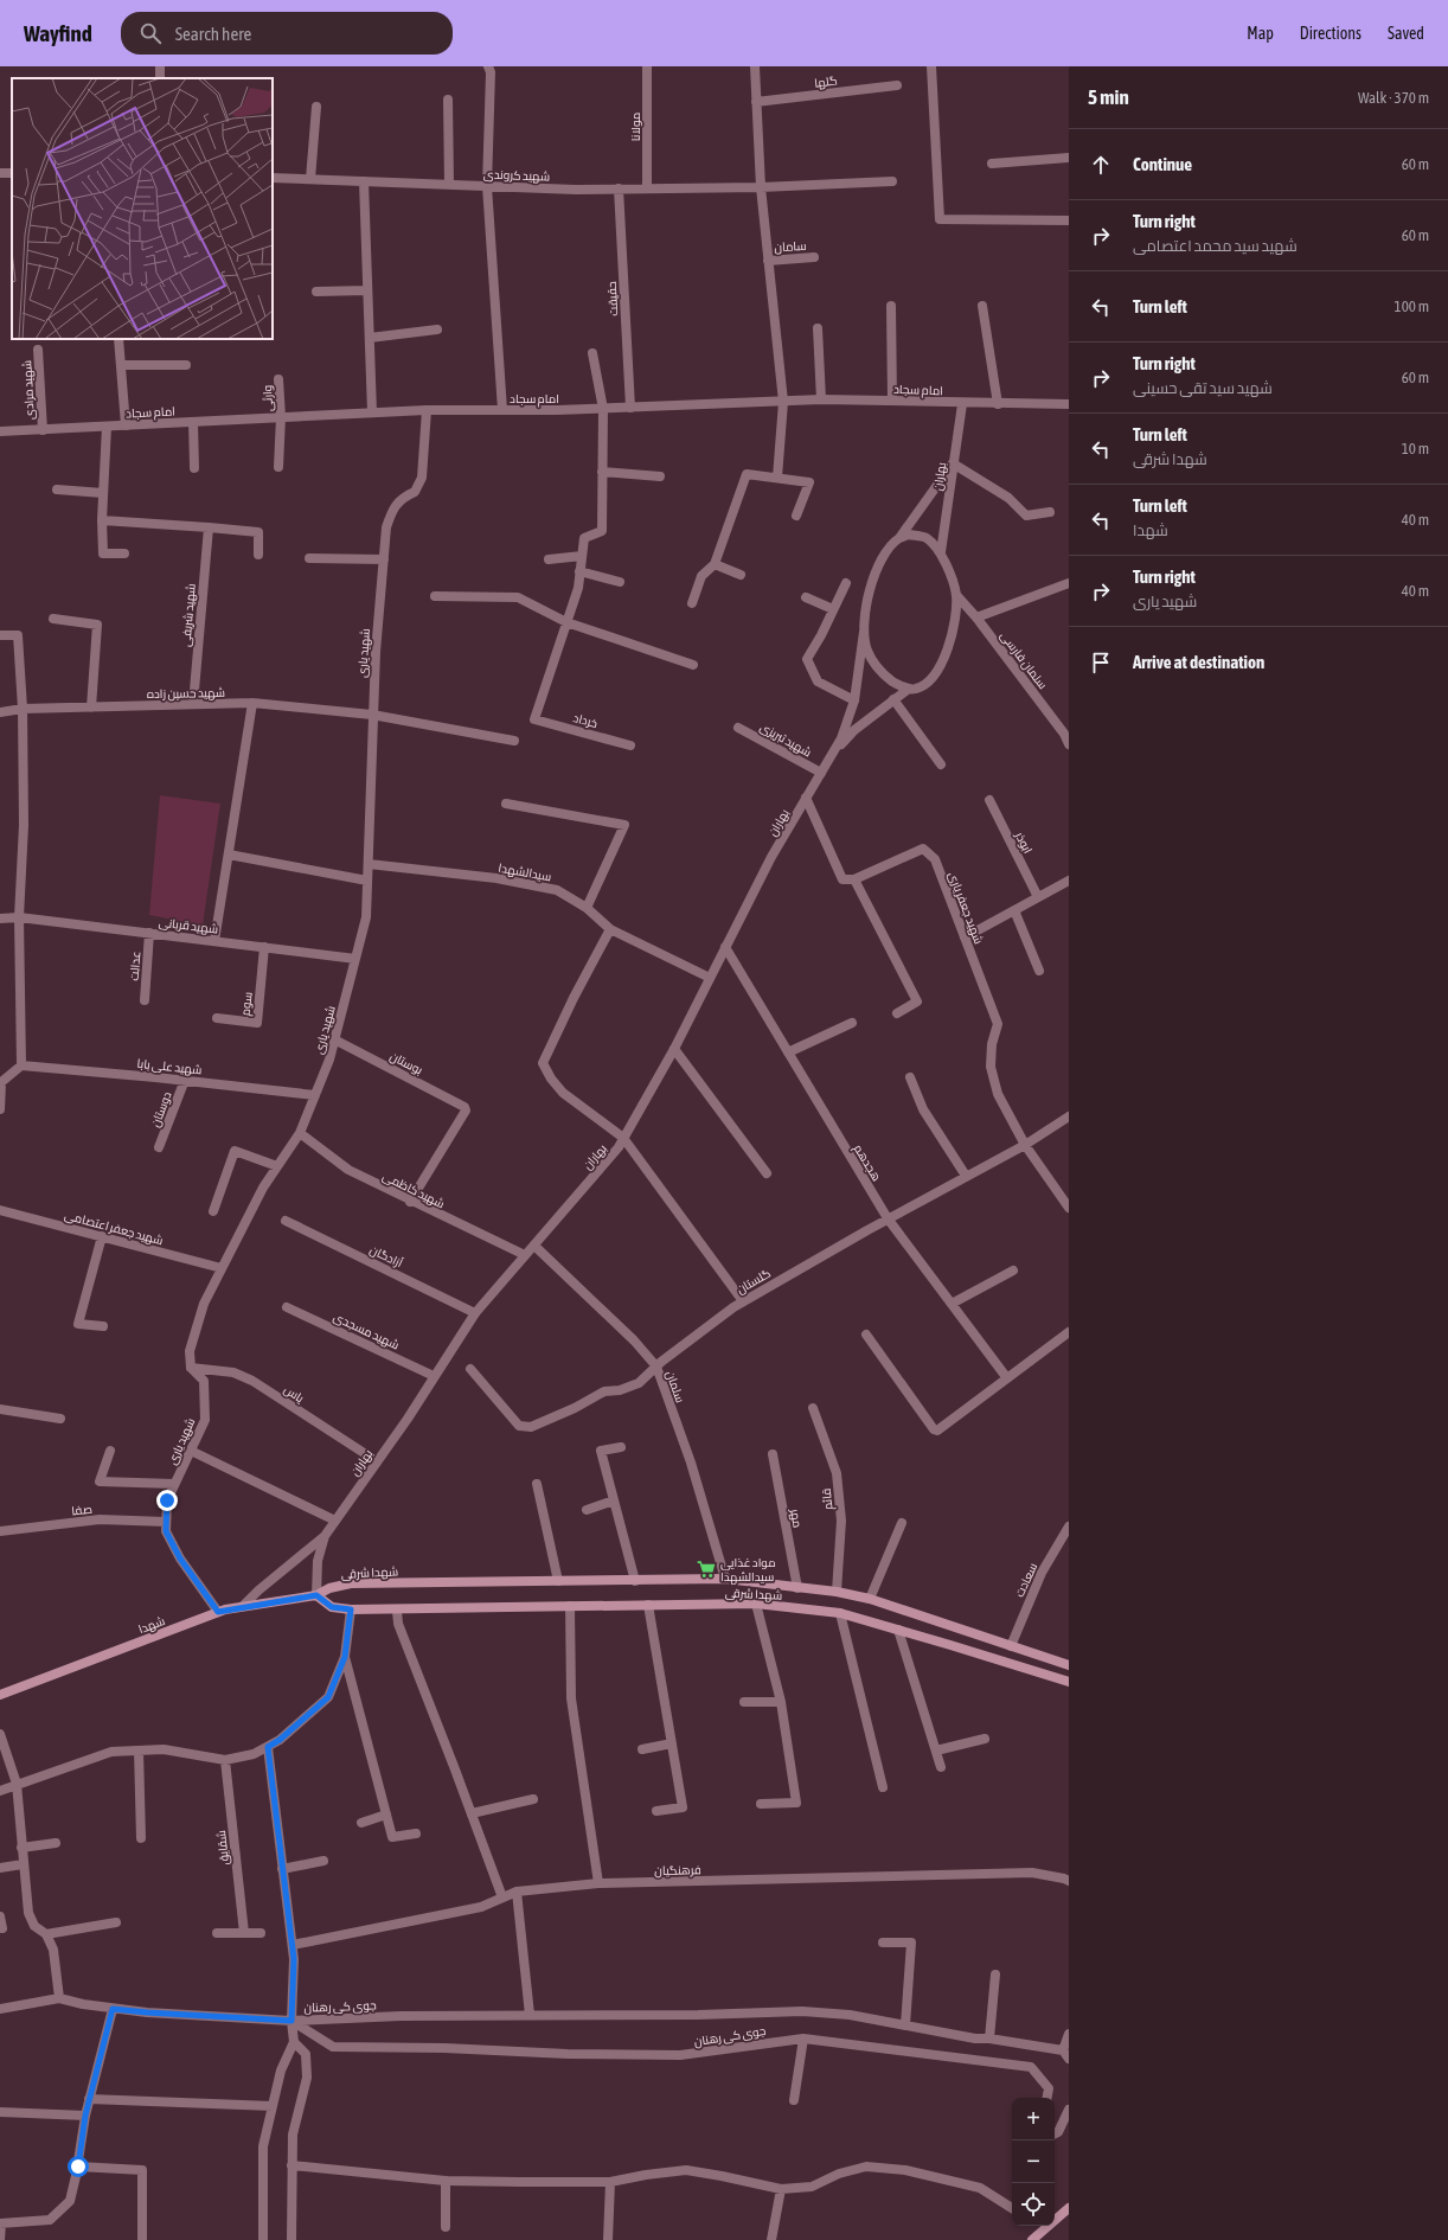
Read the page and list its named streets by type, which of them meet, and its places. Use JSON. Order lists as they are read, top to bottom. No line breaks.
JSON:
{"streets":{"main road":["شهدا شرقی","شهدا"],"street":["گلها","مولانا","شهید کروندی","سامان","حقیقت","شهید مرادی","امام سجاد","وارثی","بهاران","شهید شریفی","شهید یاری","سلمان فارسی","شهید حسین زاده","خرداد","شهید تبریزی","ابوذر","سیدالشهدا","شهید جعفر یاری","شهید قربانی","عدالت","سوم","بوستان","شهید علی بابا","دوستان","هجدهم","شهید کاظمی","شهید جعفر اعتصامی","آزادگان","گلستان","شهید مسجدی","سلمان","یاس","قائم","صفا","مهر","سعادت","شقایق","فرهنگیان","جوی کی رهنان"]},"crossings":[["مولانا","شهید کروندی"],["شهید کروندی","حقیقت"],["حقیقت","امام سجاد"],["شهید مرادی","امام سجاد"],["امام سجاد","وارثی"],["امام سجاد","بهاران"],["امام سجاد","شهید یاری"],["بهاران","سلمان فارسی"],["بهاران","شهید تبریزی"],["بهاران","سیدالشهدا"],["بهاران","هجدهم"],["بهاران","شهید کاظمی"],["بهاران","آزادگان"],["بهاران","شهید مسجدی"],["بهاران","سلمان"],["بهاران","یاس"],["شهید شریفی","شهید حسین زاده"],["شهید یاری","شهید حسین زاده"],["شهید یاری","سیدالشهدا"],["شهید یاری","شهید قربانی"],["شهید یاری","بوستان"],["شهید یاری","شهید علی بابا"],["شهید یاری","شهید کاظمی"],["شهید یاری","شهید جعفر اعتصامی"],["شهید یاری","یاس"],["شهید یاری","صفا"],["شهید یاری","شهدا"],["شهید جعفر یاری","گلستان"],["شهید قربانی","عدالت"],["شهید قربانی","سوم"],["بوستان","شهید کاظمی"],["شهید علی بابا","دوستان"],["هجدهم","گلستان"],["گلستان","سلمان"],["سلمان","شهدا شرقی"],["قائم","شهدا شرقی"],["مهر","شهدا شرقی"],["شهدا شرقی","سعادت"],["شهدا شرقی","شهدا"]],"places":{"supermarket":["مواد غذایی سیدالشهدا"]},"page":{"header":"Wayfind","search":"Search here","nav":["Map","Directions","Saved"],"heading":["5 min","Walk · 370 m"],"list":[["Continue","60 m"],["Turn right","شهید سید محمد اعتصامی","60 m"],["Turn left","100 m"],["Turn right","شهید سید تقی حسینی","60 m"],["Turn left","شهدا شرقی","10 m"],["Turn left","شهدا","40 m"],["Turn right","شهید یاری","40 m"],"Arrive at destination"],"map_buttons":["+","−"]}}
